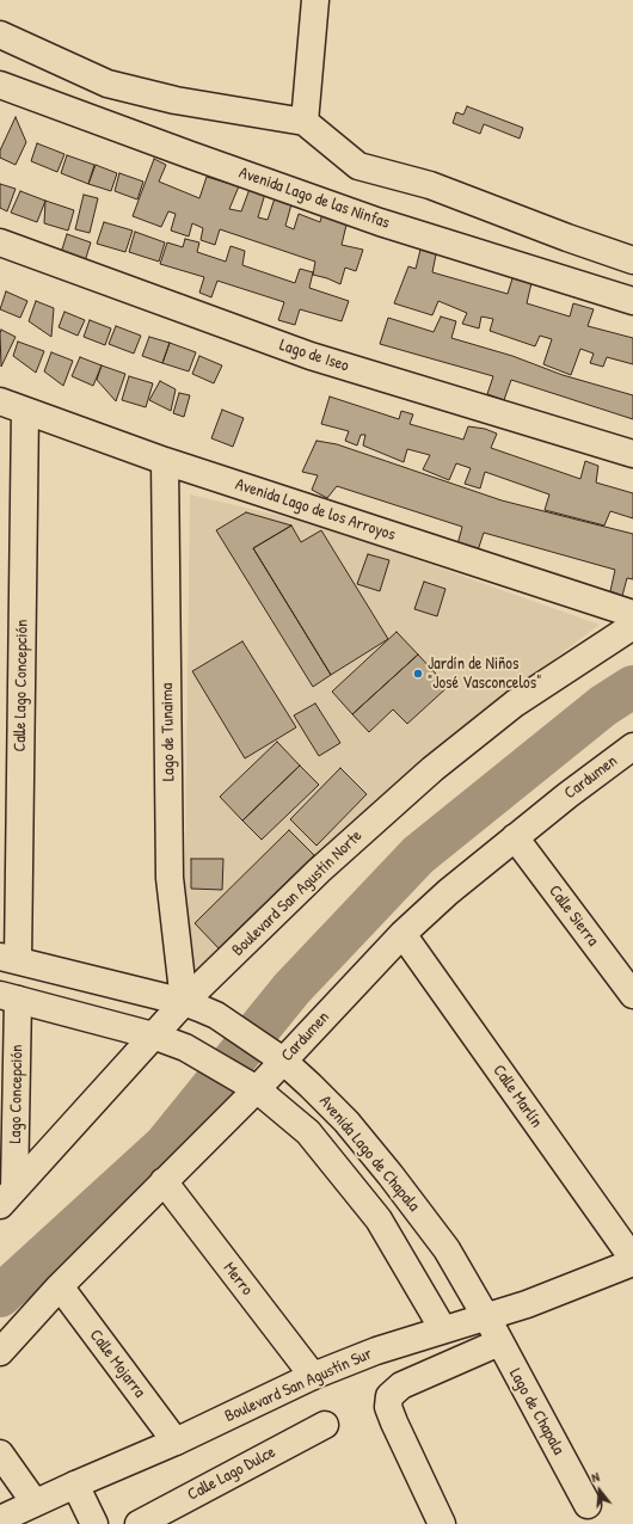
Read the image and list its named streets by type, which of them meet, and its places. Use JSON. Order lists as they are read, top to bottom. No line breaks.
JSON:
{"streets":{"street":["Avenida Lago de las Ninfas","Lago de Iseo","Avenida Lago de los Arroyos","Calle Lago Concepción","Lago de Tunaima","Cardumen","Boulevard San Agustín Norte","Calle Sierra","Lago Concepción","Calle Marlín","Avenida Lago de Chapala","Merro","Calle Mojarra","Boulevard San Agustín Sur","Lago de Chapala","Calle Lago Dulce"]},"crossings":[["Avenida Lago de los Arroyos","Calle Lago Concepción"],["Avenida Lago de los Arroyos","Lago de Tunaima"],["Calle Lago Concepción","Avenida Lago de Chapala"],["Lago de Tunaima","Boulevard San Agustín Norte"],["Lago de Tunaima","Avenida Lago de Chapala"],["Cardumen","Calle Sierra"],["Cardumen","Calle Marlín"],["Cardumen","Avenida Lago de Chapala"],["Cardumen","Merro"],["Cardumen","Calle Mojarra"],["Boulevard San Agustín Norte","Lago Concepción"],["Boulevard San Agustín Norte","Avenida Lago de Chapala"],["Lago Concepción","Avenida Lago de Chapala"],["Calle Marlín","Boulevard San Agustín Sur"],["Avenida Lago de Chapala","Boulevard San Agustín Sur"],["Avenida Lago de Chapala","Lago de Chapala"],["Merro","Boulevard San Agustín Sur"],["Calle Mojarra","Boulevard San Agustín Sur"],["Boulevard San Agustín Sur","Lago de Chapala"]],"places":["Jardín de Niños \"José Vasconcelos\""],"north":"top"}
